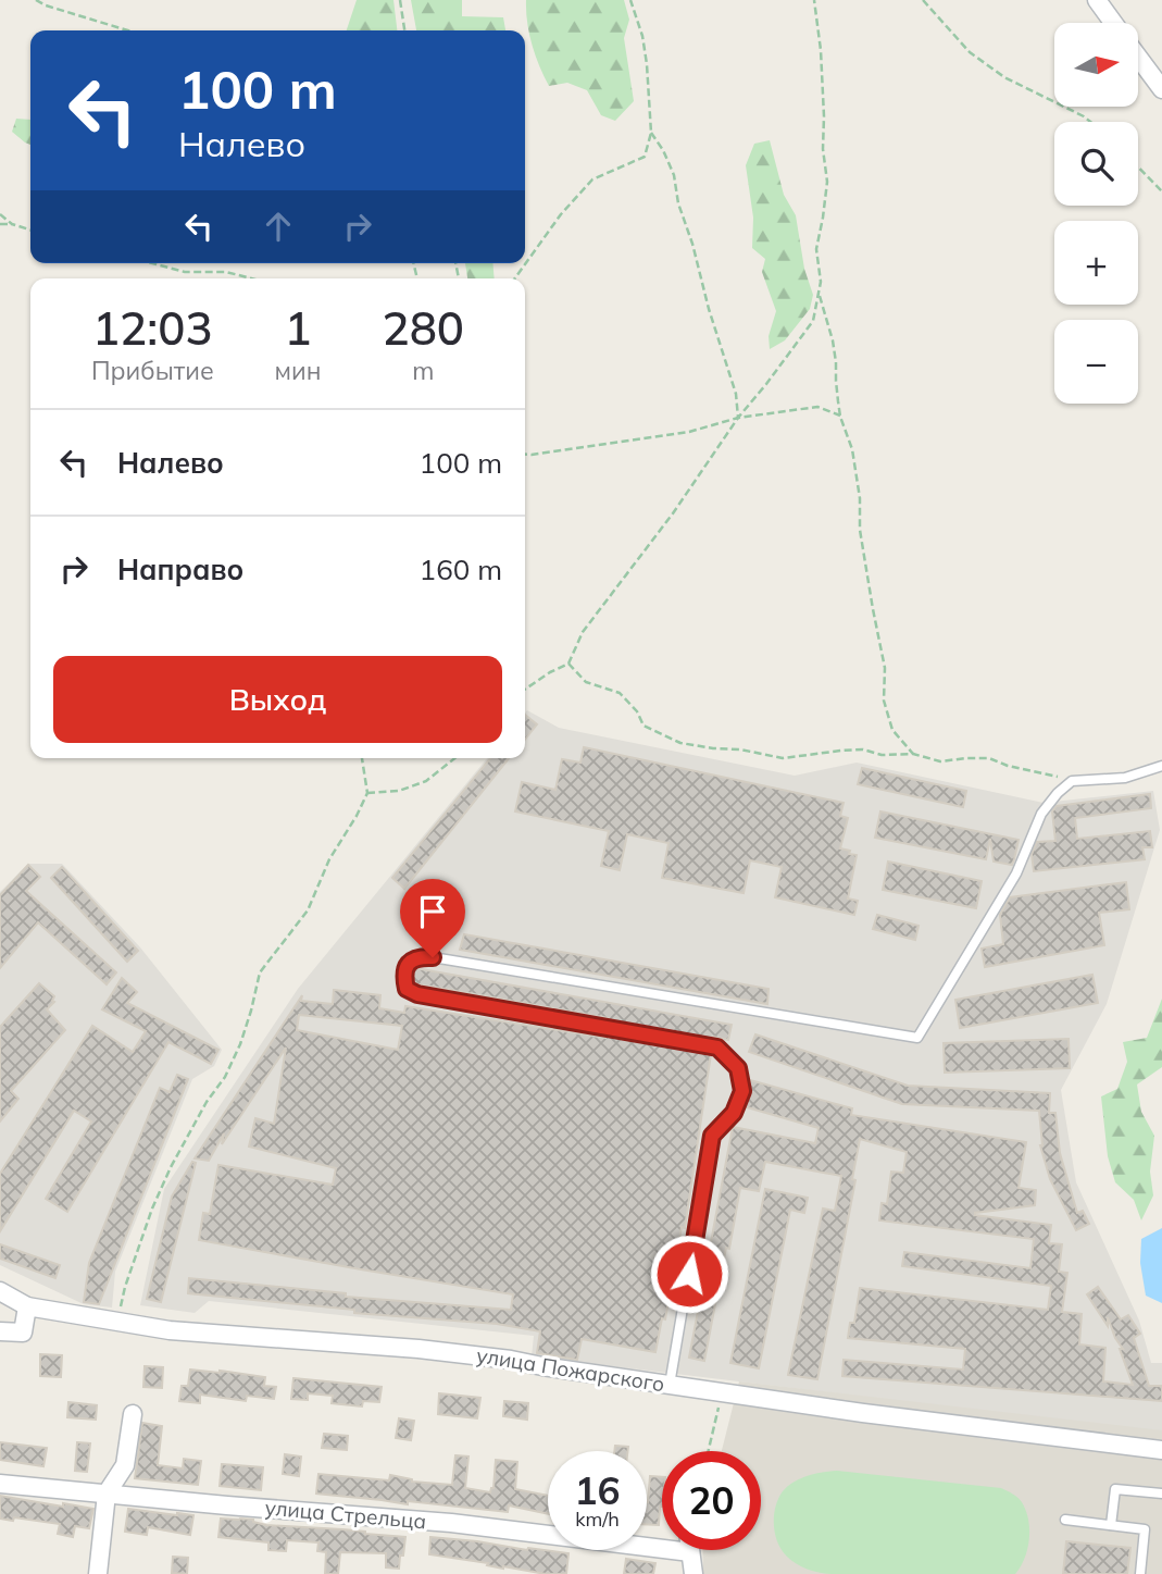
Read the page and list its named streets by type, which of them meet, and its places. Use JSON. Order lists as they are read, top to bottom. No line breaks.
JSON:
{"streets":{"street":["улица Пожарского","улица Стрельца"]},"north":"right","page":{"map_buttons":["+","−"],"turn":["100 m","Налево"],"eta":["12:03","Прибытие","1","мин","280","m"],"list":[{"name":"Налево","value":"100 m"},{"name":"Направо","value":"160 m"}],"buttons":"Выход","speed":"16 km/h","limit":"20"}}
